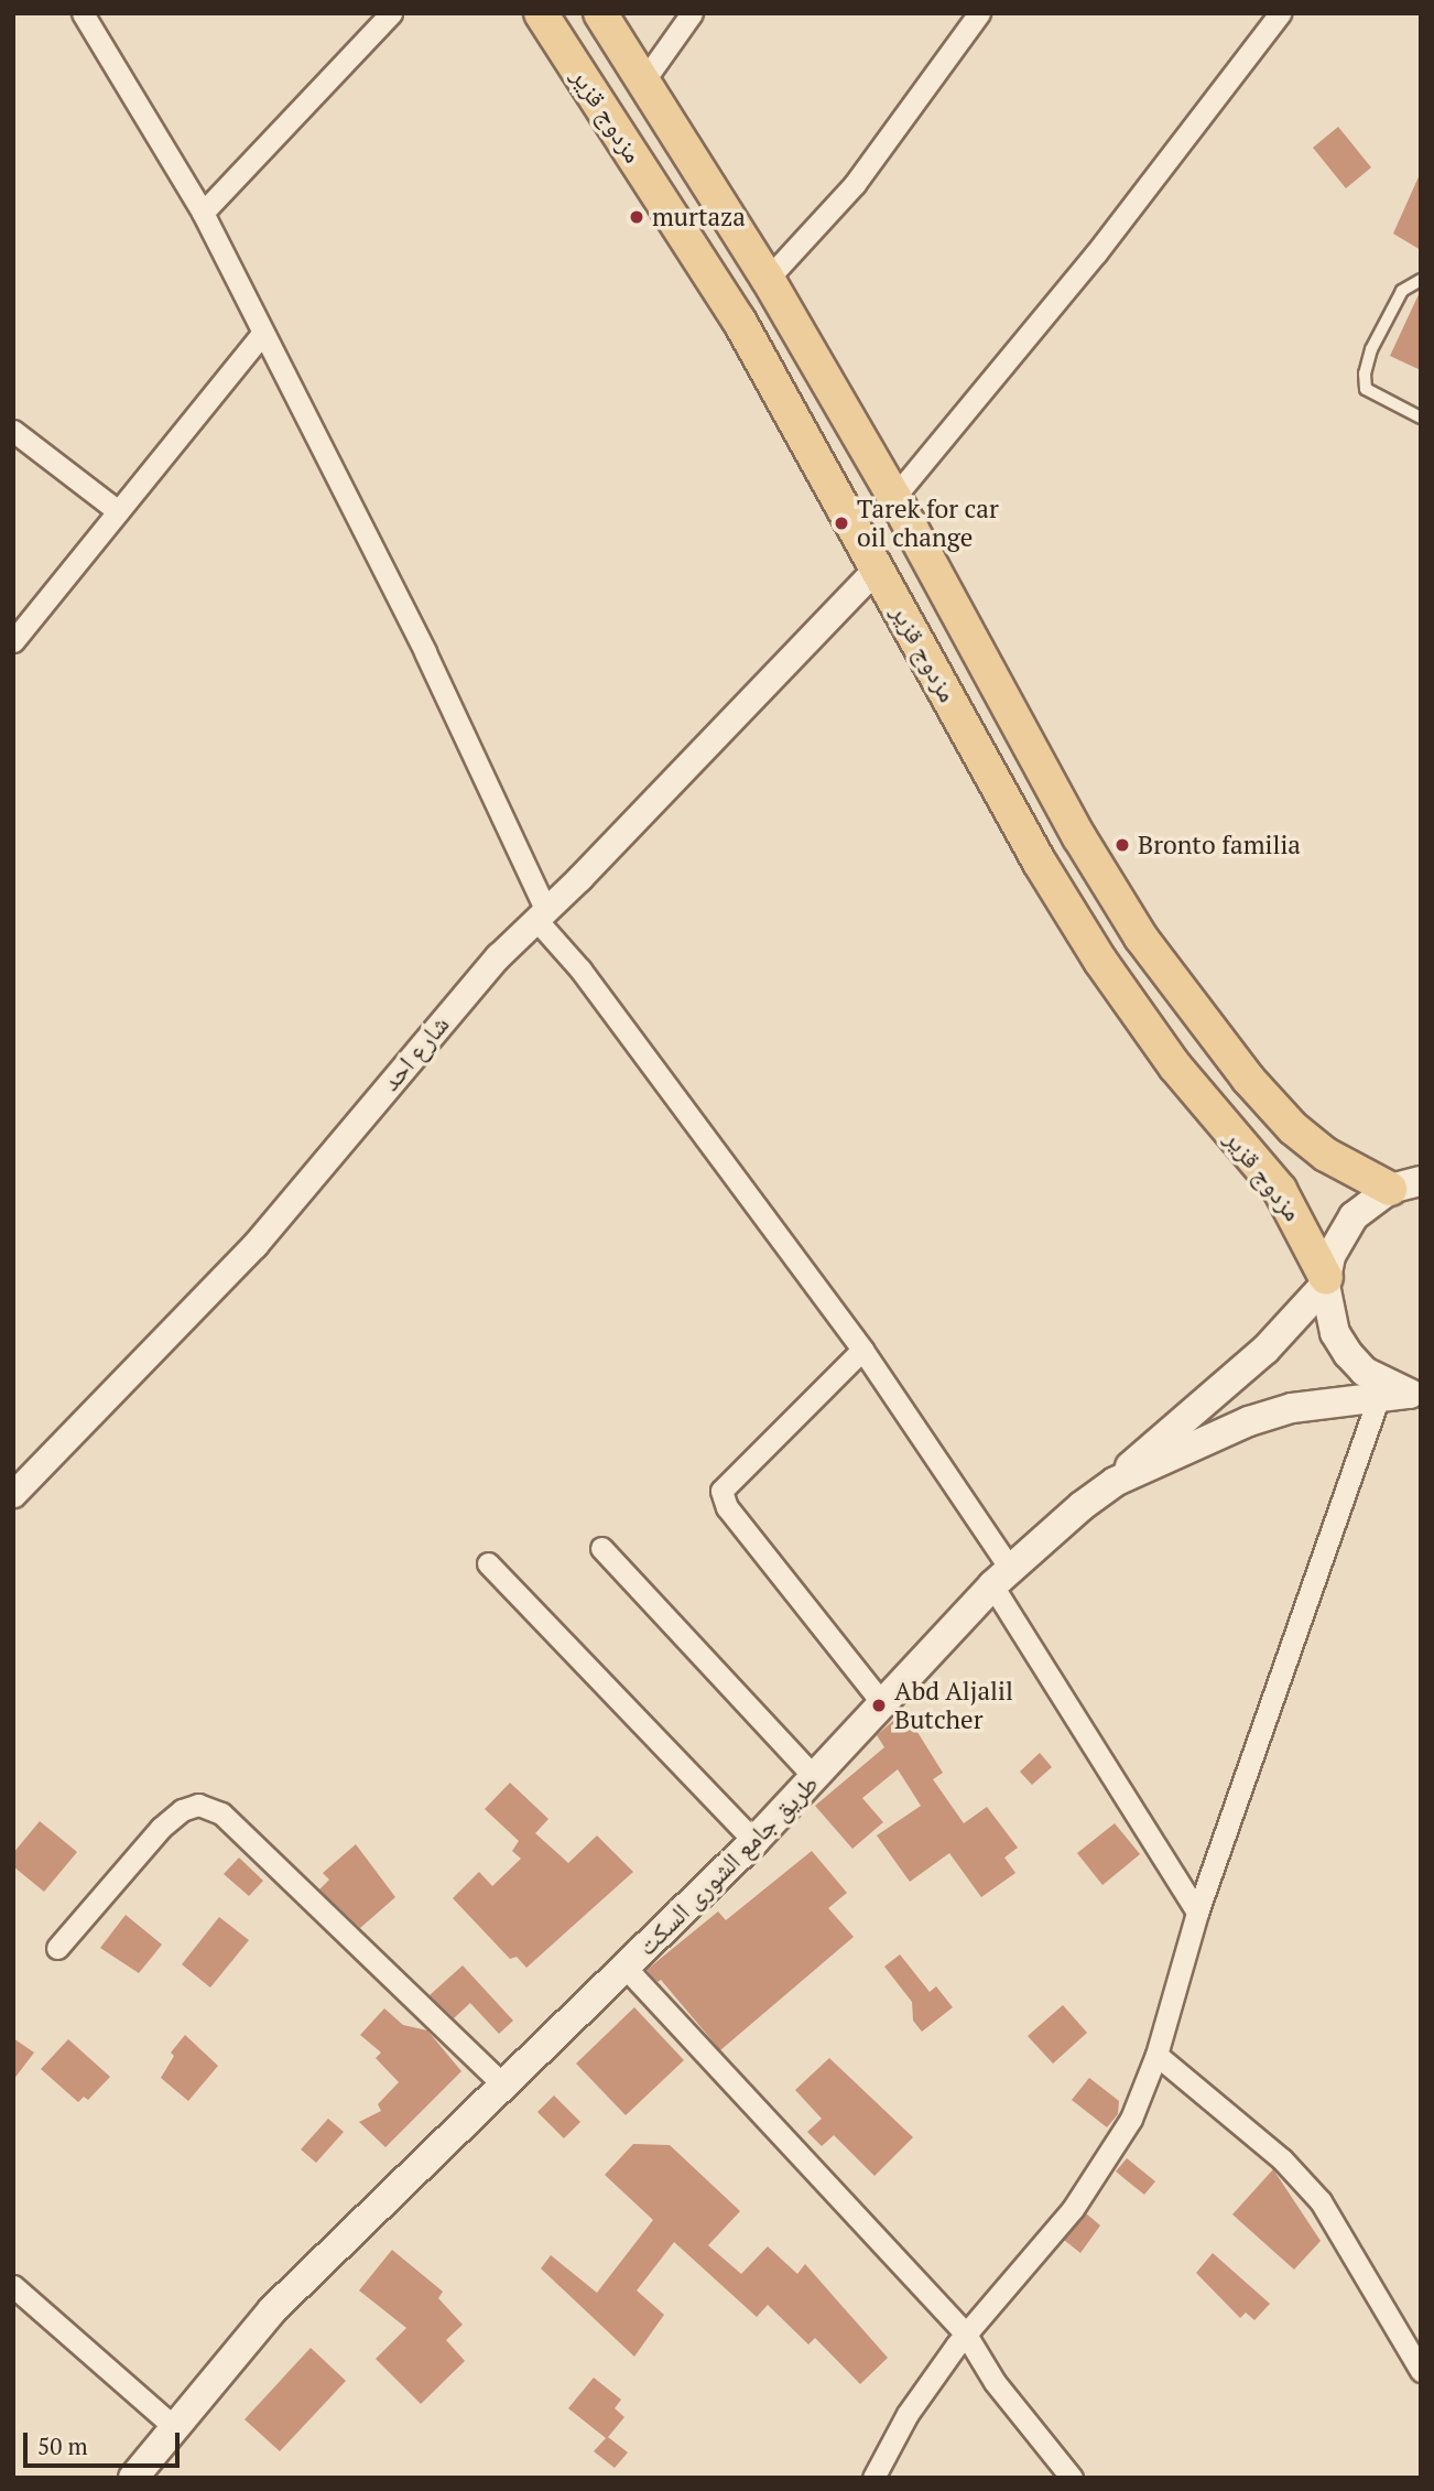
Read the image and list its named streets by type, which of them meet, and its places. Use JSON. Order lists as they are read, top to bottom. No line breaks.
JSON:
{"streets":{"main road":["مزدوج قزير","طريق جامع الشورى السكت"],"street":["شارع احد"]},"crossings":[["مزدوج قزير","شارع احد"]],"places":["murtaza","Tarek for car oil change","Bronto familia","Abd Aljalil Butcher"],"scale_bar":"50 m"}
